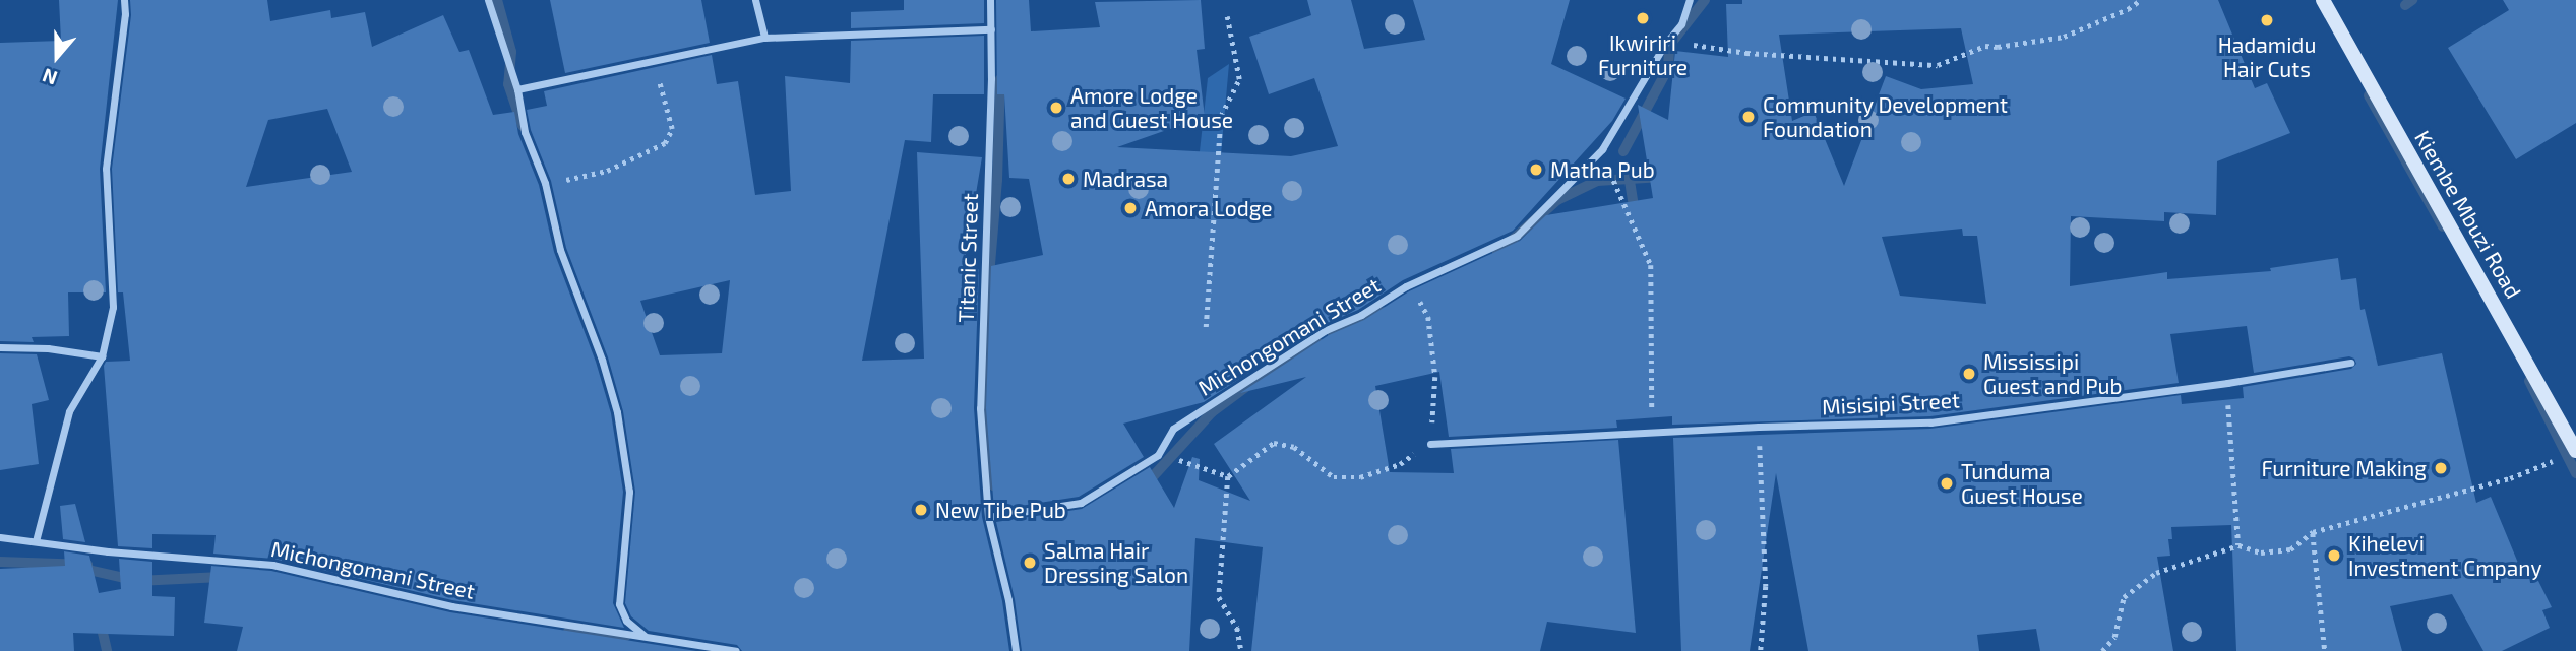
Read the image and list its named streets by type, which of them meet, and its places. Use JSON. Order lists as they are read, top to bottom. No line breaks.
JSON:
{"streets":{"main road":["Kiembe Mbuzi Road"],"street":["Titanic Street","Michongomani Street","Misisipi Street"]},"crossings":[["Titanic Street","Michongomani Street"]],"places":["Ikwiriri Furniture","Hadamidu Hair Cuts","Amore Lodge and Guest House","Community Development Foundation","Matha Pub","Madrasa","Amora Lodge","Mississipi Guest and Pub","Furniture Making","Tunduma Guest House","New Tibe Pub","Kihelevi Investment Cmpany","Salma Hair Dressing Salon"],"north":"bottom"}
